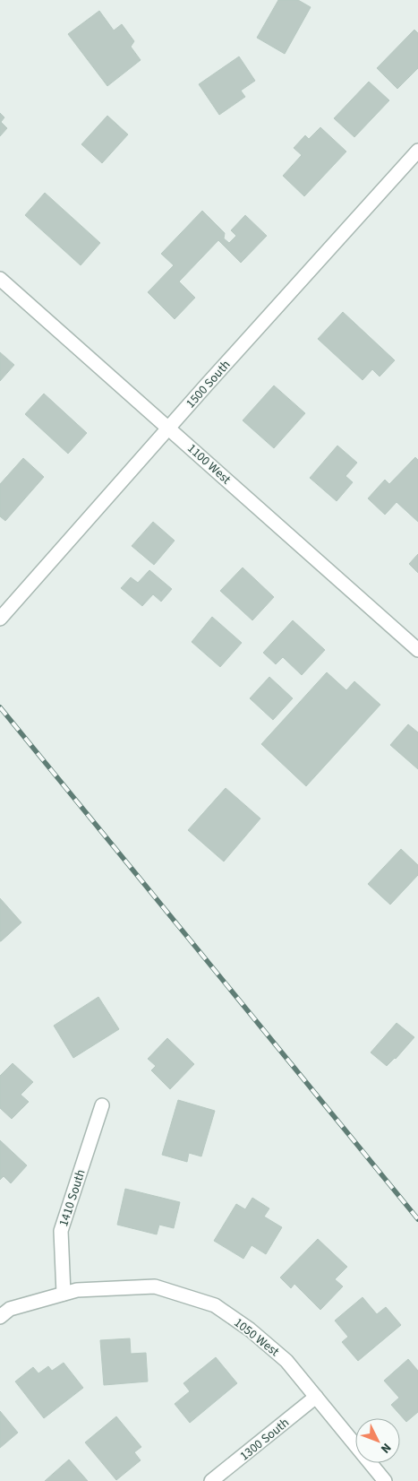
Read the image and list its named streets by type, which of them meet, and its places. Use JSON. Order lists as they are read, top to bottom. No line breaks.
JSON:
{"streets":{"street":["1500 South","1100 West","1410 South","1050 West","1300 South"]},"crossings":[["1500 South","1100 West"],["1410 South","1050 West"],["1050 West","1300 South"]],"north":"bottom right"}
